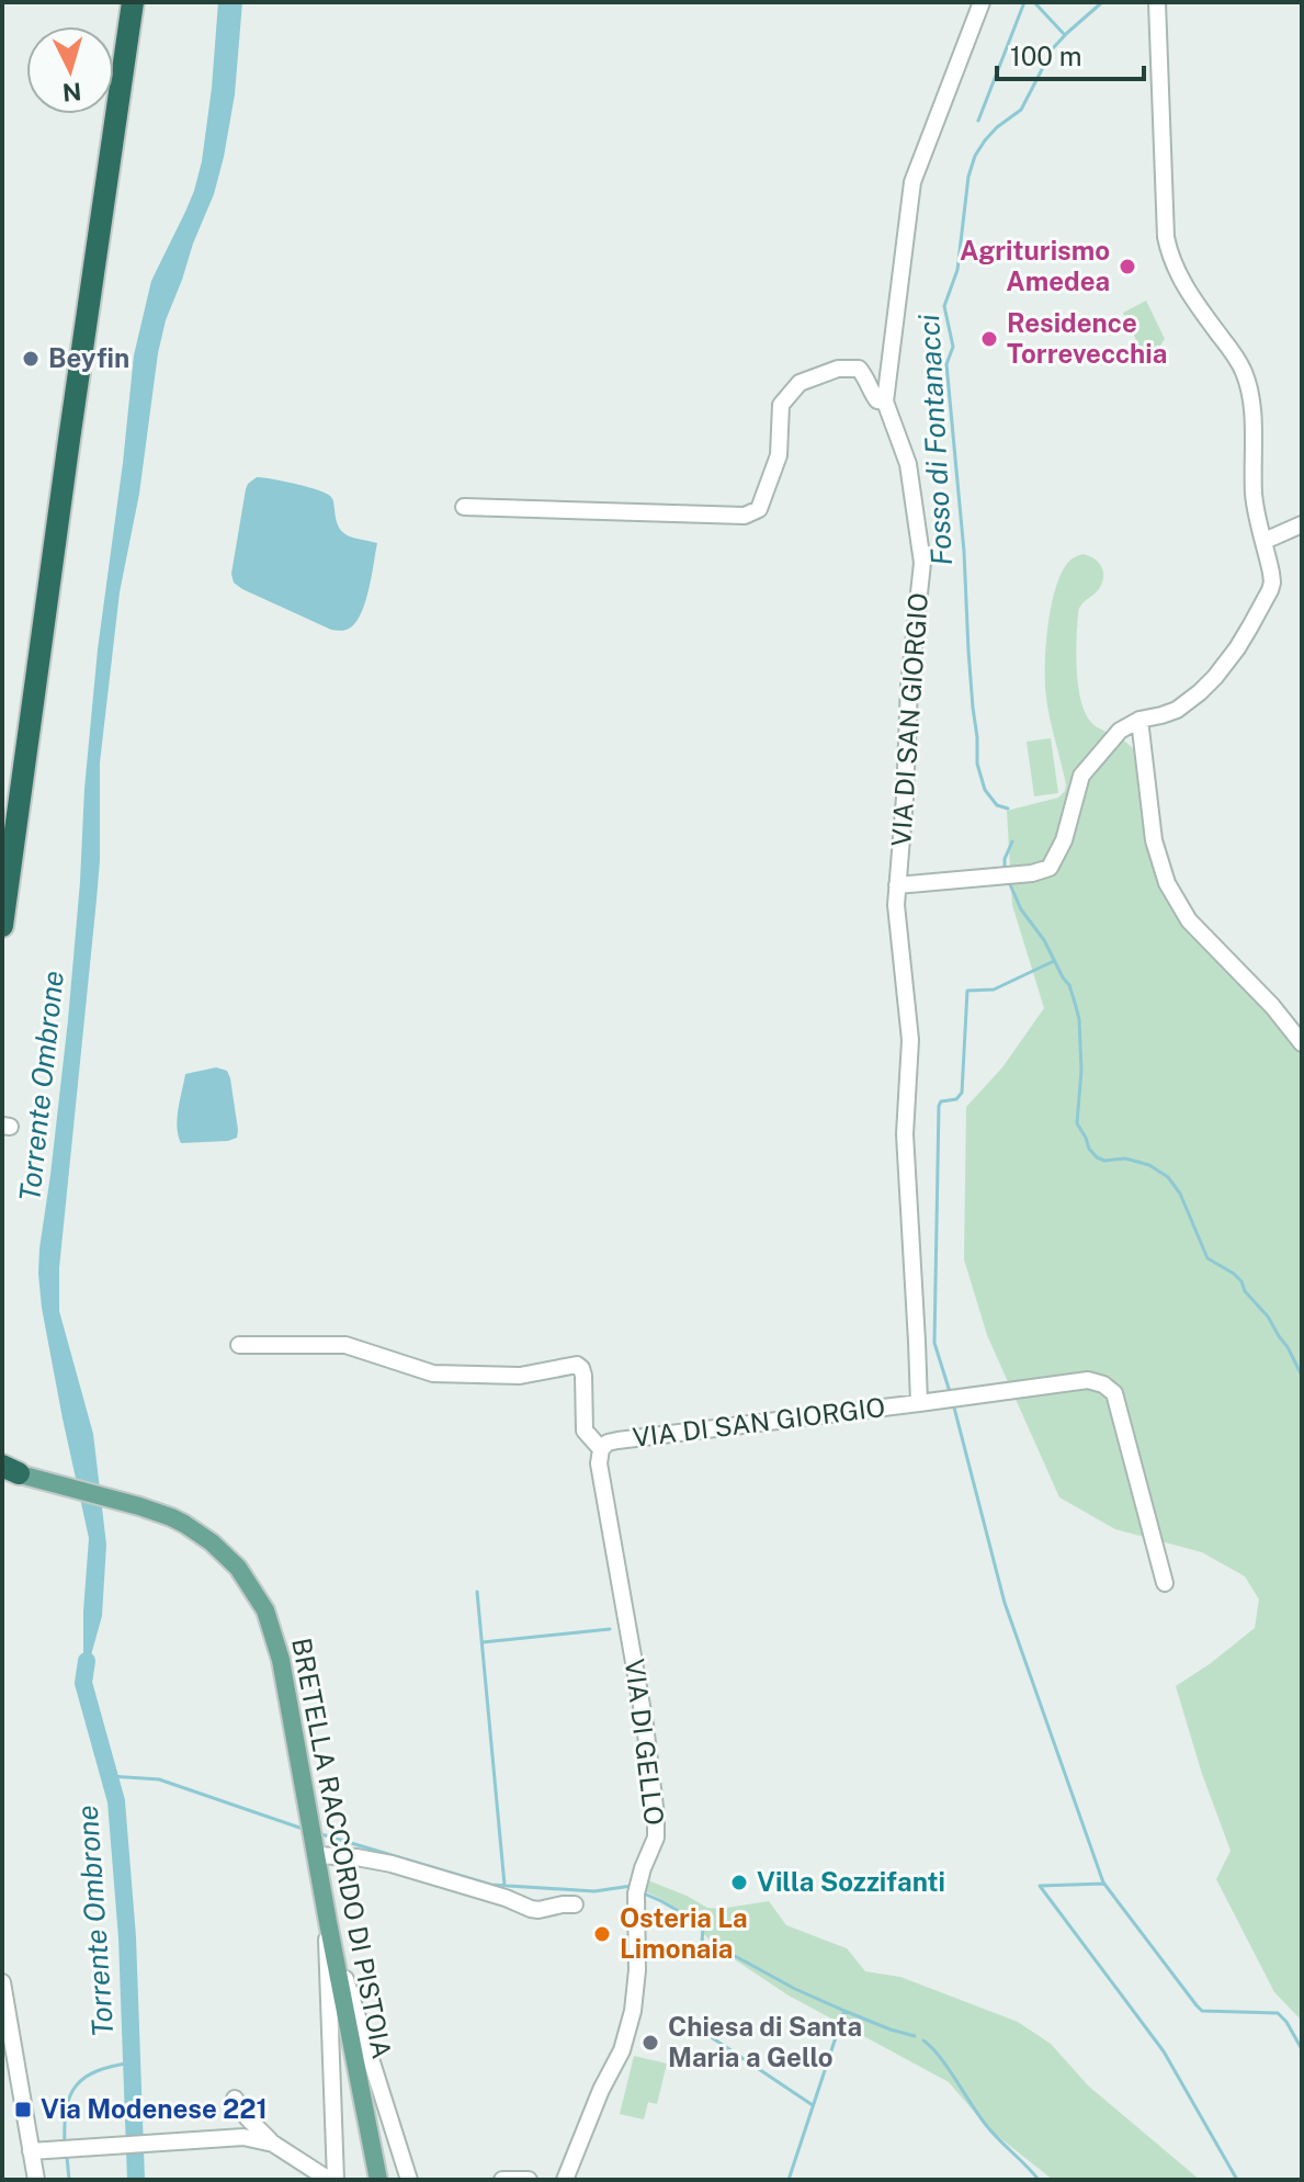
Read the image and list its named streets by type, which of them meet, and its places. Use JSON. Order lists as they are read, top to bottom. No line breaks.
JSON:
{"streets":{"main road":["BRETELLA RACCORDO DI PISTOIA"],"street":["VIA DI SAN GIORGIO","VIA DI GELLO"]},"crossings":[["VIA DI SAN GIORGIO","VIA DI GELLO"]],"water":["Fosso di Fontanacci","Torrente Ombrone"],"places":{"other":["Agriturismo Amedea","Residence Torrevecchia","Beyfin","Villa Sozzifanti","Osteria La Limonaia","Chiesa di Santa Maria a Gello"],"transit":["Via Modenese 221"]},"scale_bar":"100 m","north":"bottom"}
